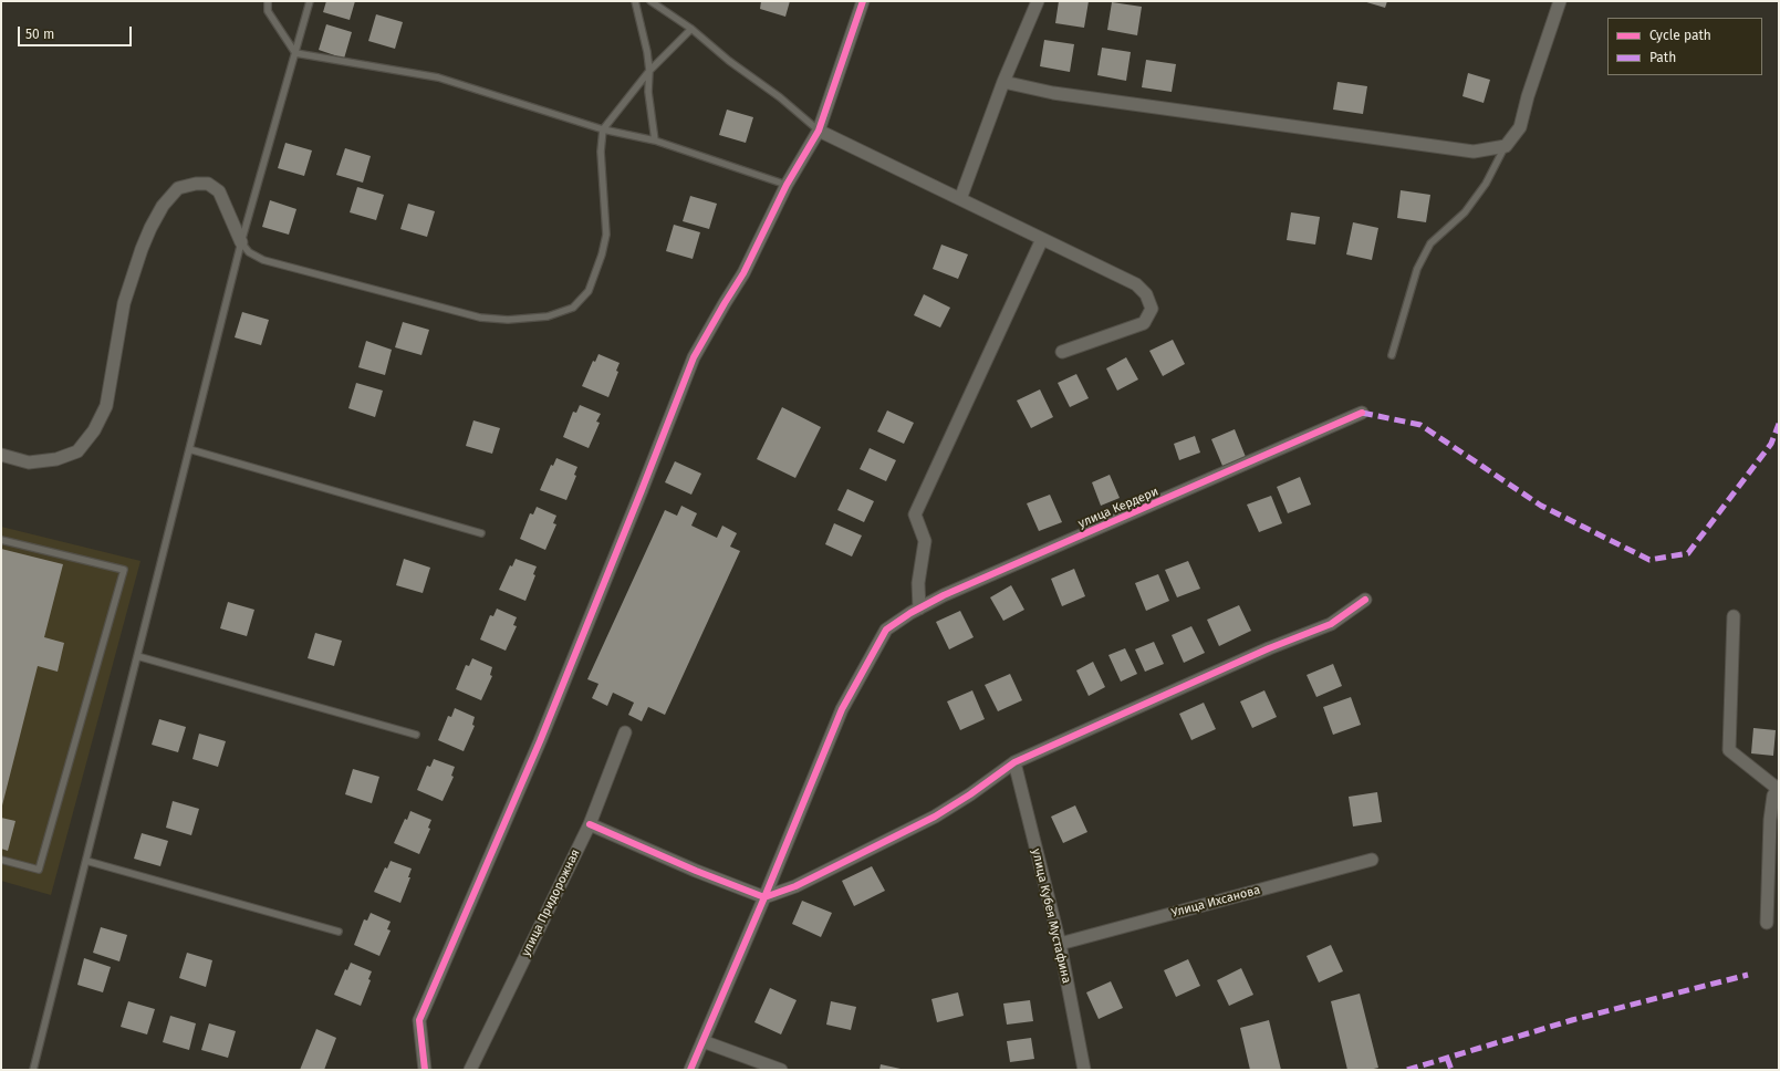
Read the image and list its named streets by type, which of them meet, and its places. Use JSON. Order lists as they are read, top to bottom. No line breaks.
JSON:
{"streets":{"street":["улица Кердери","Улица Ихсанова","улица Придорожная","улица Кубея Мустафина"]},"crossings":[["Улица Ихсанова","улица Кубея Мустафина"]],"legend":["Cycle path","Path"],"scale_bar":"50 m"}
